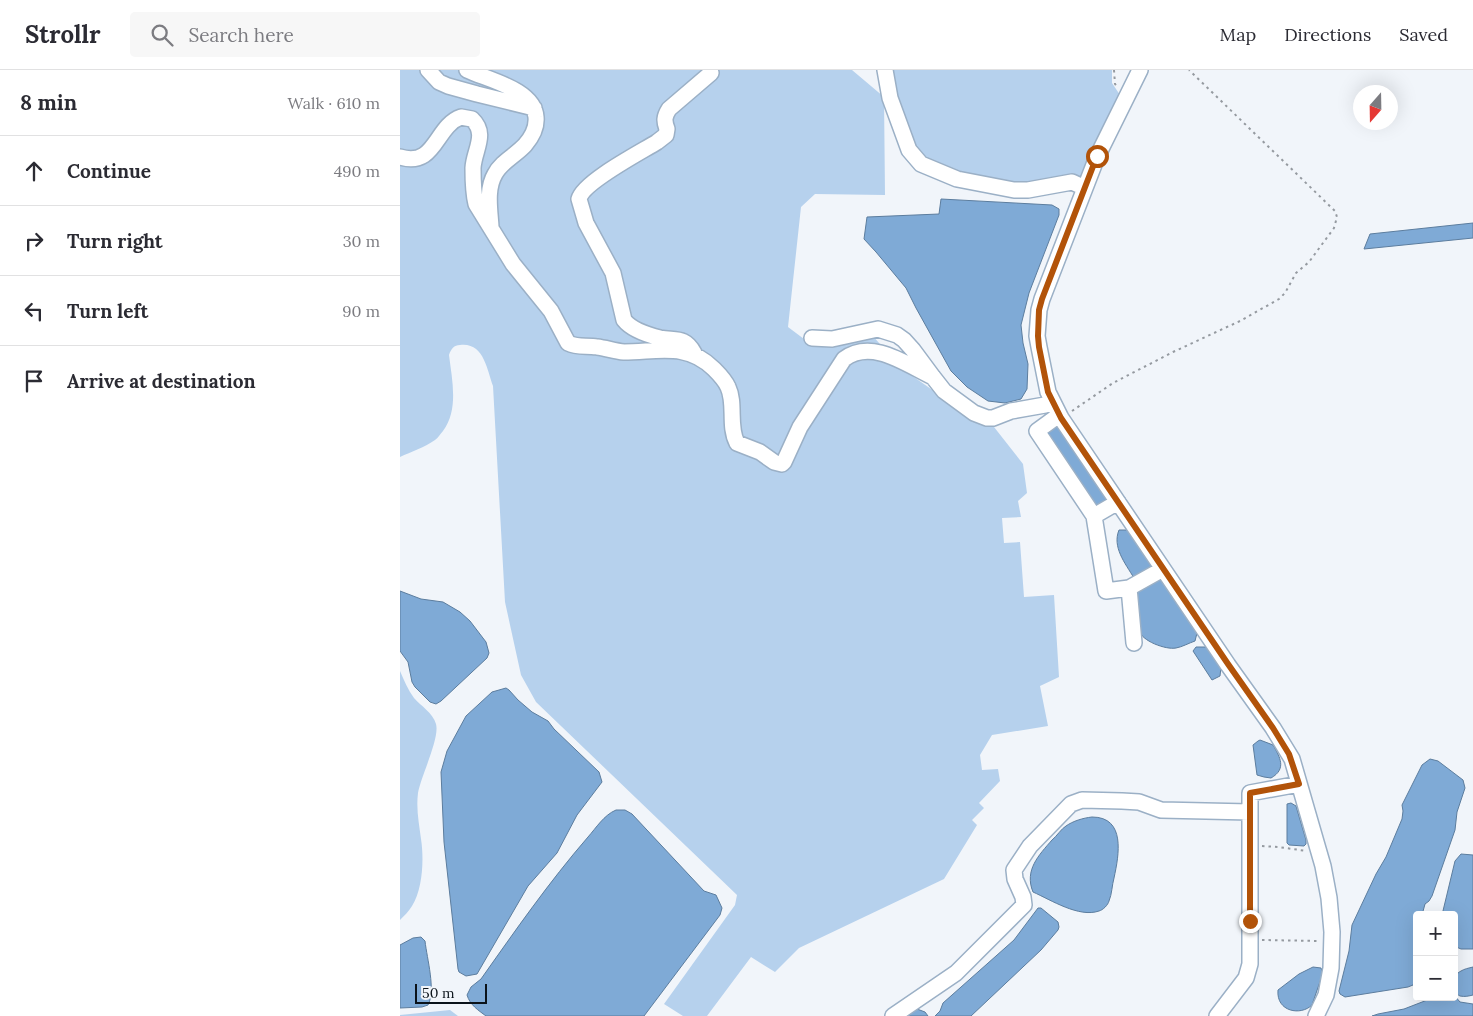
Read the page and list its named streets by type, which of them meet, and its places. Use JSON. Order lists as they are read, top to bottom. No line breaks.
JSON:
{"scale_bar":"50 m","north":"bottom","page":{"header":"Strollr","search":"Search here","nav":["Map","Directions","Saved"],"heading":["8 min","Walk · 610 m"],"list":[["Continue","490 m"],["Turn right","30 m"],["Turn left","90 m"],"Arrive at destination"],"map_buttons":["+","−"],"scale":"50 m"}}
